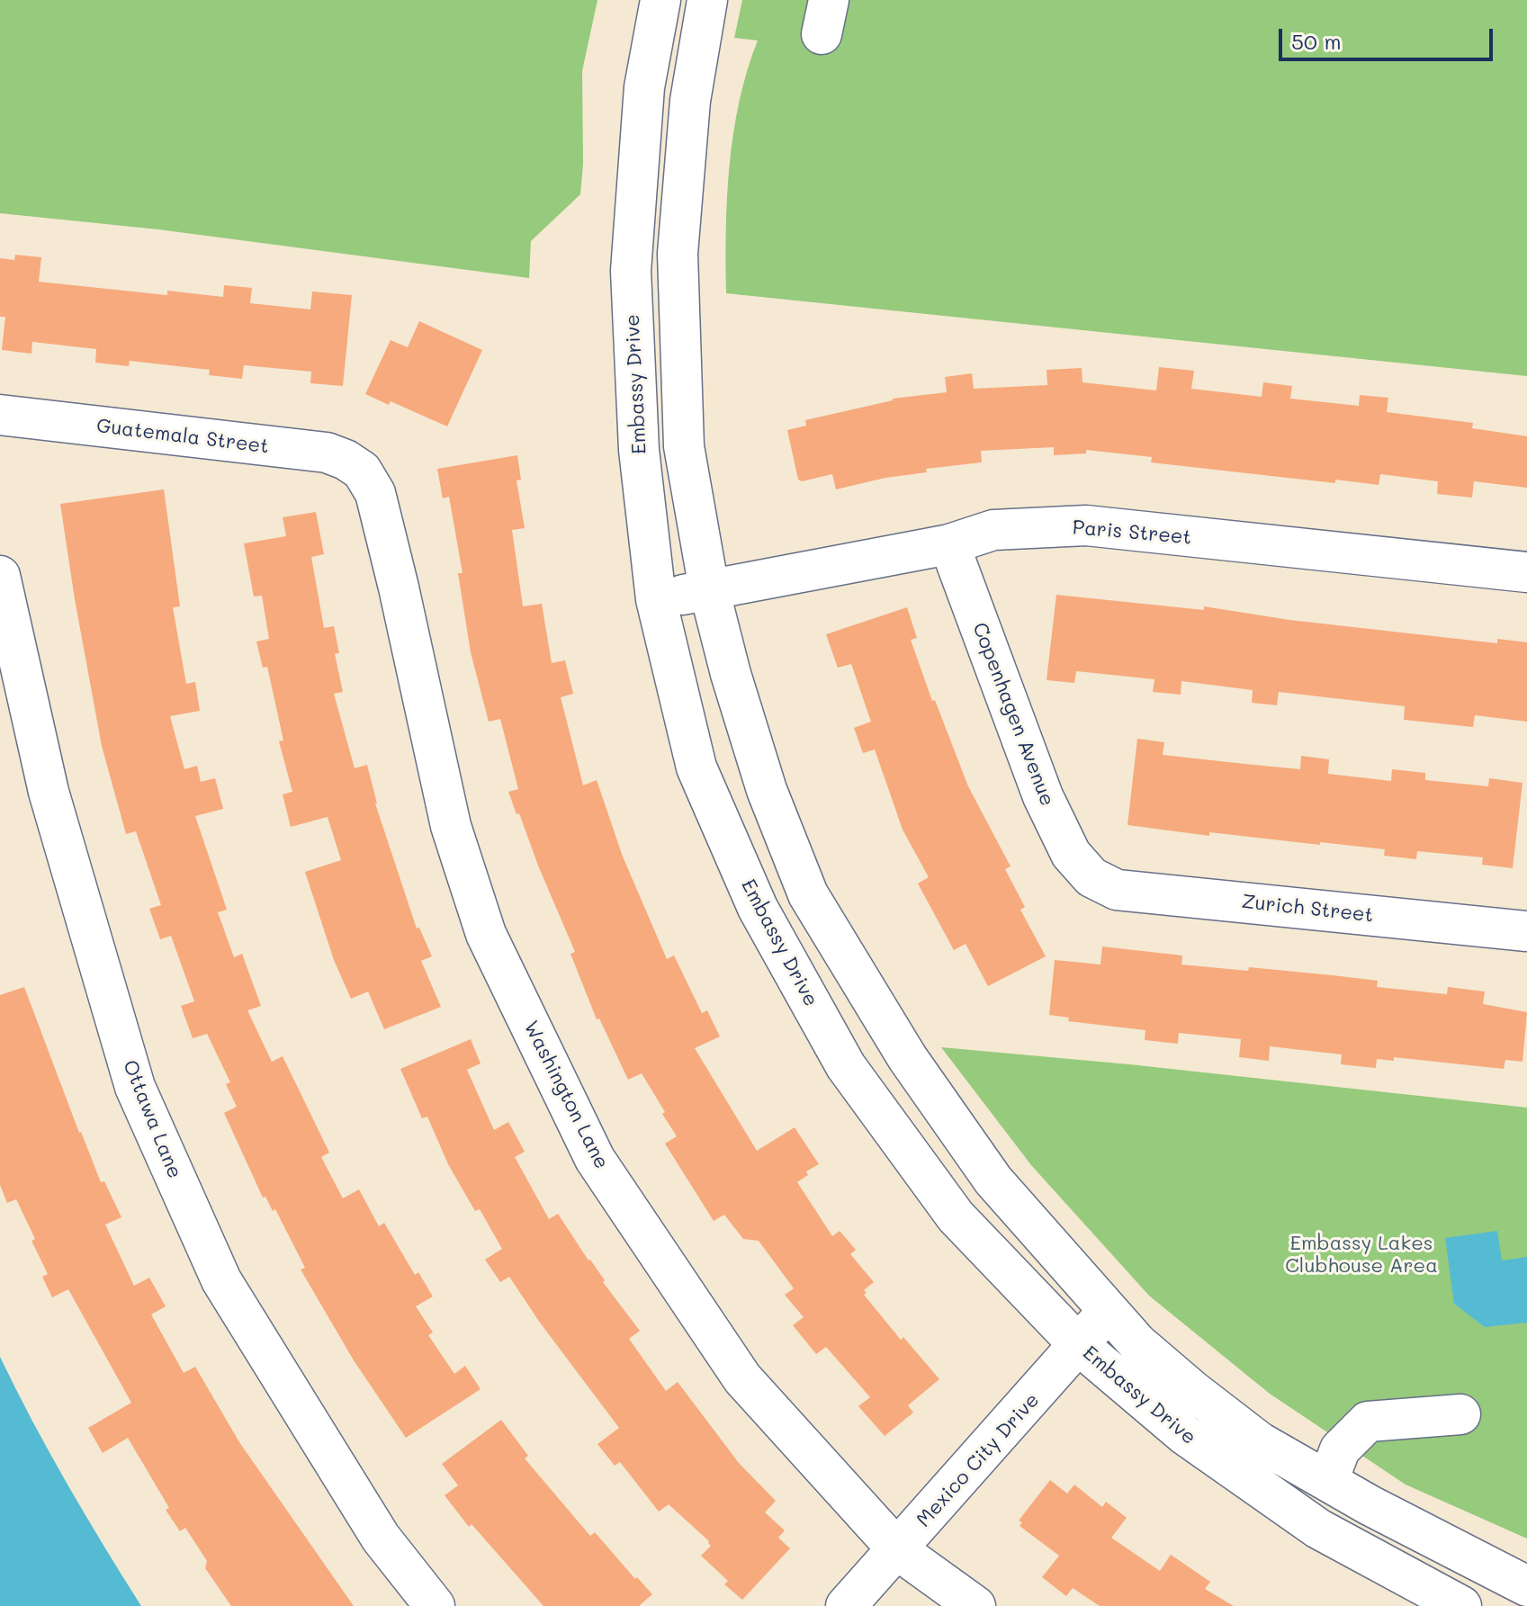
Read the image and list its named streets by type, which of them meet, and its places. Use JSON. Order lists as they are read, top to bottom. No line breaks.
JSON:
{"streets":{"street":["Embassy Drive","Guatemala Street","Paris Street","Copenhagen Avenue","Zurich Street","Washington Lane","Ottawa Lane","Mexico City Drive"]},"crossings":[["Embassy Drive","Paris Street"],["Embassy Drive","Mexico City Drive"],["Guatemala Street","Washington Lane"],["Paris Street","Copenhagen Avenue"],["Copenhagen Avenue","Zurich Street"],["Washington Lane","Mexico City Drive"]],"parks":["Embassy Lakes Clubhouse Area"],"scale_bar":"50 m"}
